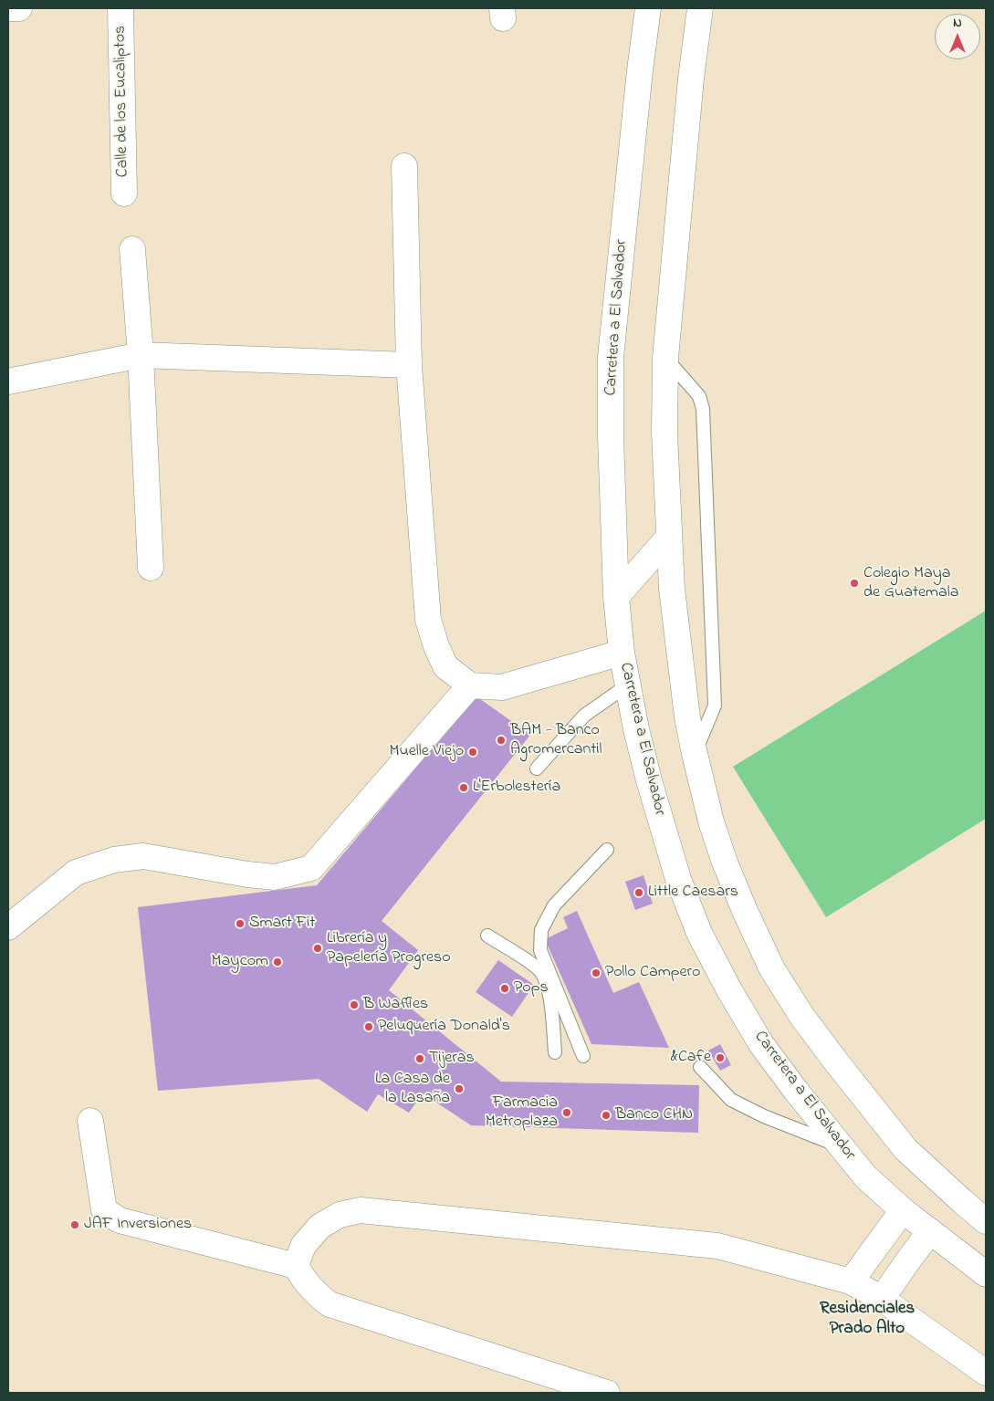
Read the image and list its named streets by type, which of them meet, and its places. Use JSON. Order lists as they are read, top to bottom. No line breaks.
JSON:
{"streets":{"main road":["Calle de los Eucaliptos","Carretera a El Salvador"]},"districts":["Residenciales Prado Alto"],"places":["Colegio Maya de Guatemala","BAM - Banco Agromercantil","Muelle Viejo","L'Erbolestería","Little Caesars","Smart Fit","Librería y Papelería Progreso","Maycom","Pollo Campero","Pops","B Waffles","Peluquería Donald's","&Cafe","Tijeras","La Casa de la Lasaña","Farmacia Metroplaza","Banco CHN","JAF Inversiones"],"north":"top"}
